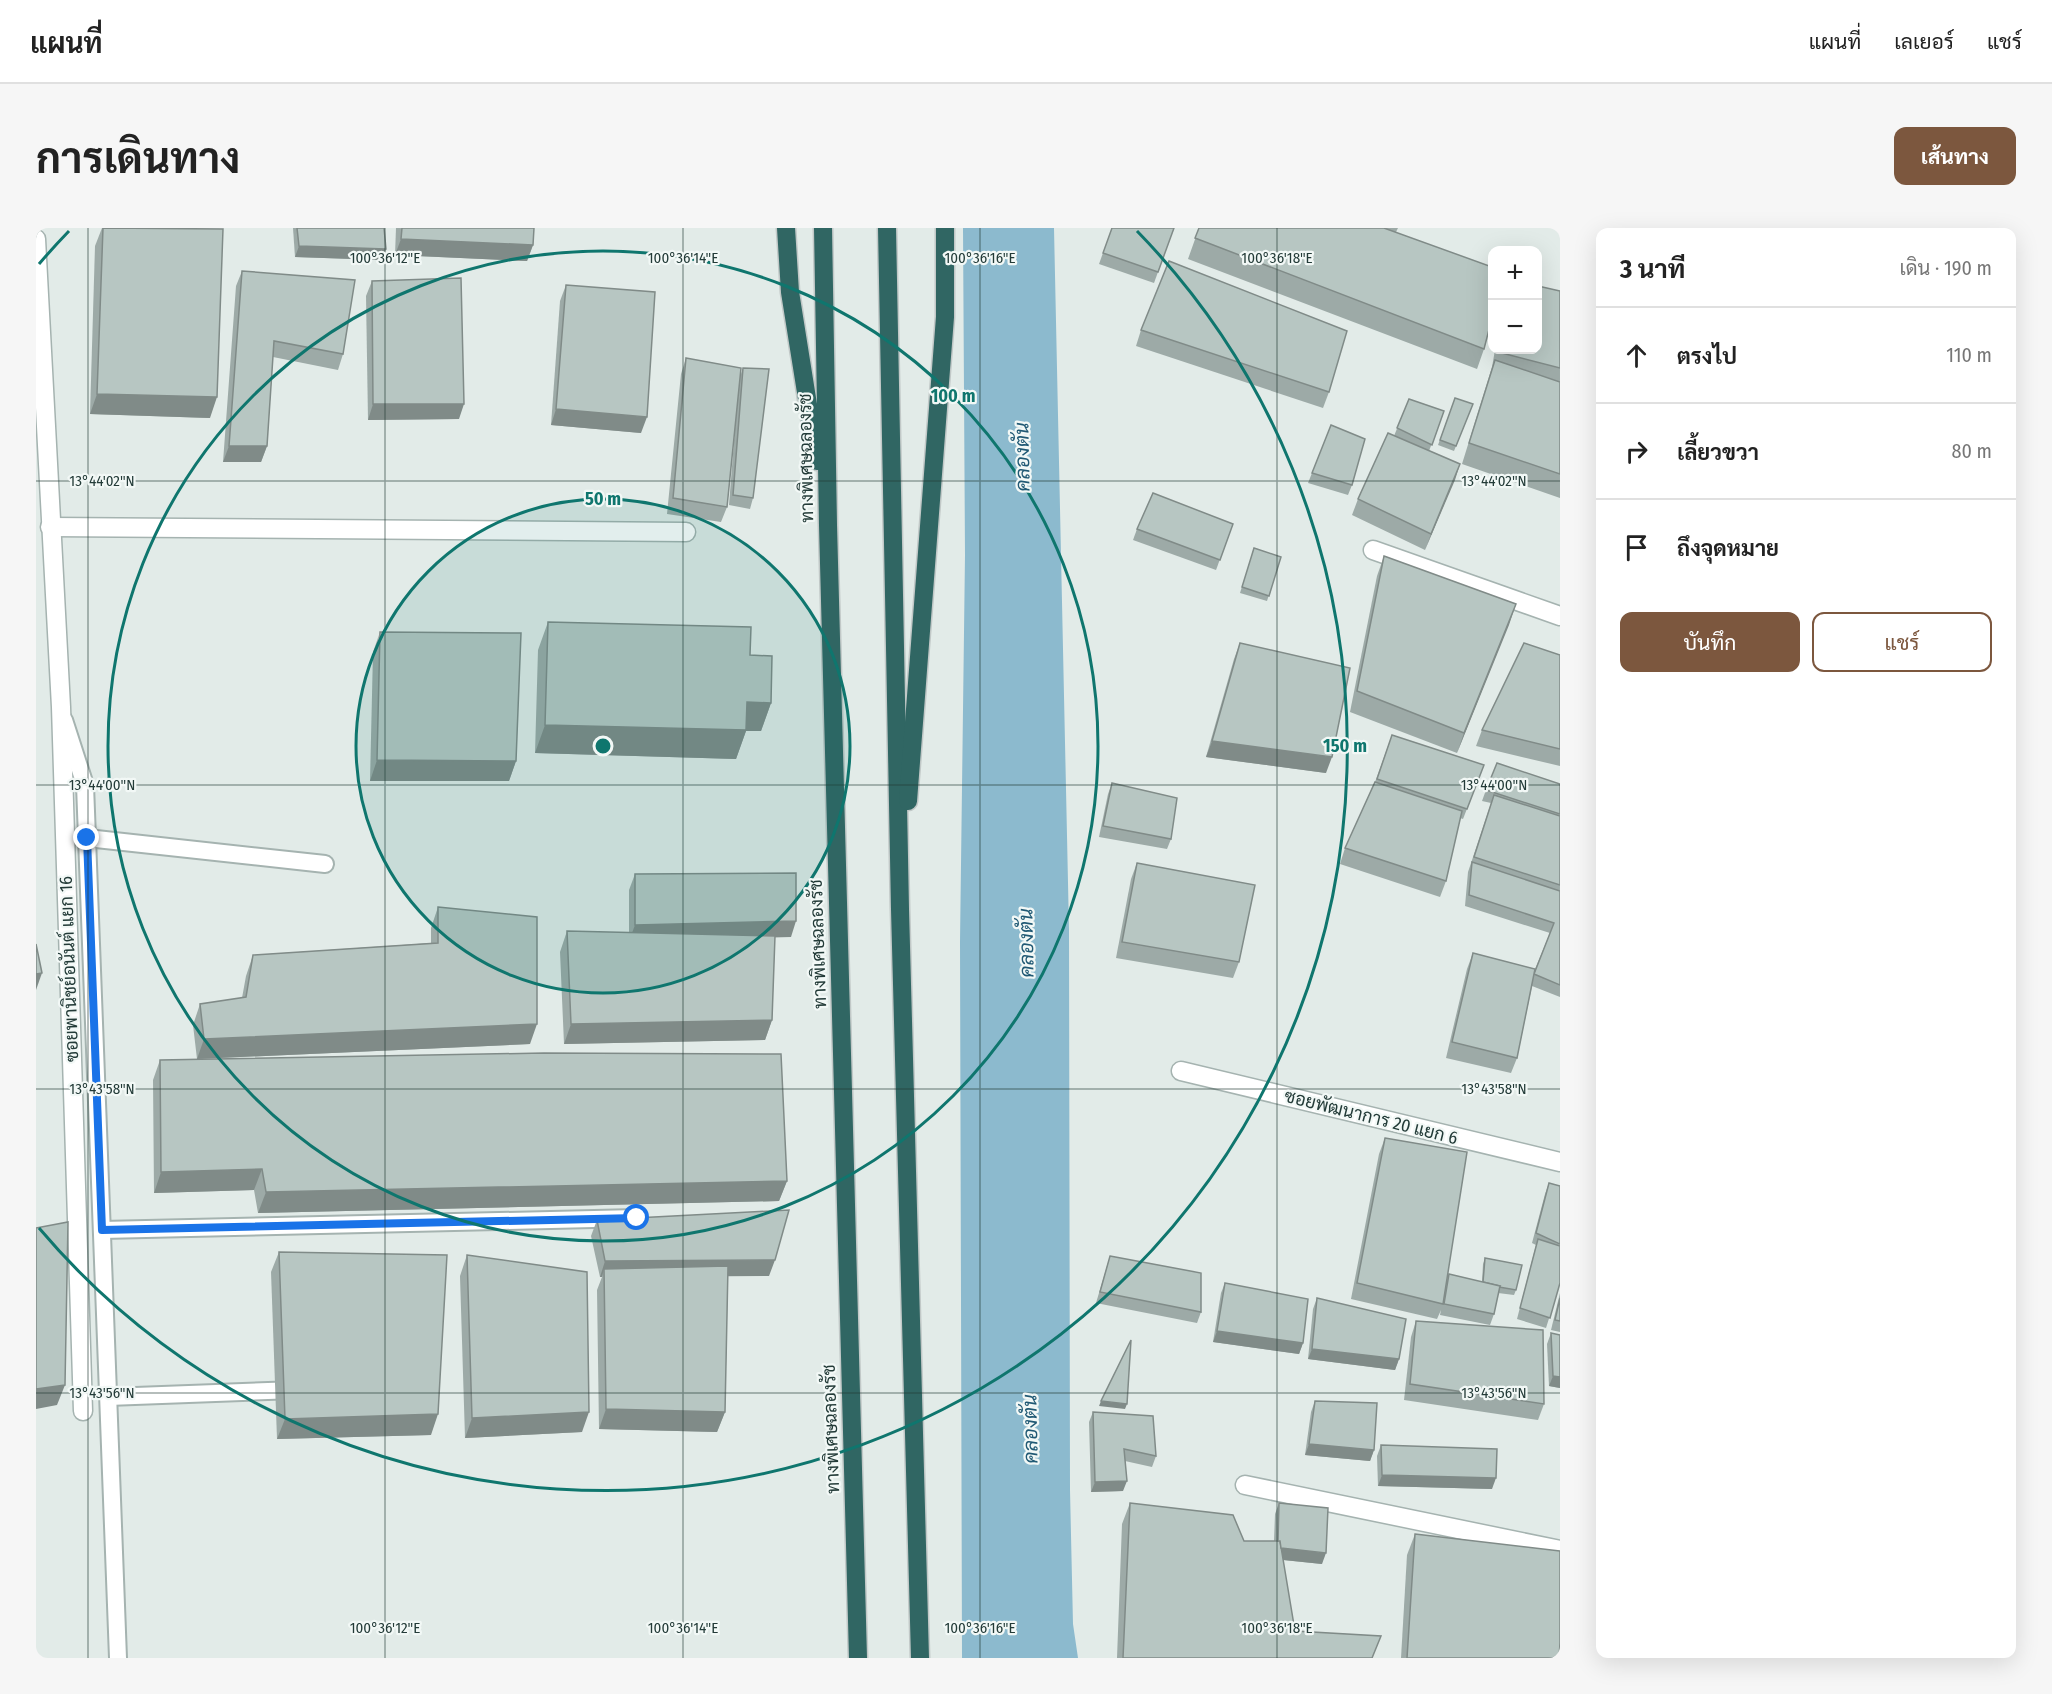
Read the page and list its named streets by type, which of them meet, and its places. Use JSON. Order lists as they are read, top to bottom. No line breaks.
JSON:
{"streets":{"highway":["ทางพิเศษฉลองรัช"],"street":["ซอยพานิชย์อนันต์ แยก 16","ซอยพัฒนาการ 20 แยก 6"]},"water":["คลองตัน"],"page":{"header":"แผนที่","nav":["แผนที่","เลเยอร์","แชร์"],"buttons":["เส้นทาง",["บันทึก","แชร์"]],"title":"การเดินทาง","heading":["3 นาที","เดิน · 190 m"],"map_buttons":["+","−"],"list":[["ตรงไป","110 m"],["เลี้ยวขวา","80 m"],"ถึงจุดหมาย"]},"coordinates":["100°36'12\"E","100°36'14\"E","100°36'16\"E","100°36'18\"E","13°44'02\"N","13°44'00\"N","13°43'58\"N","13°43'56\"N"],"rings":["100 m","50 m","150 m"]}
